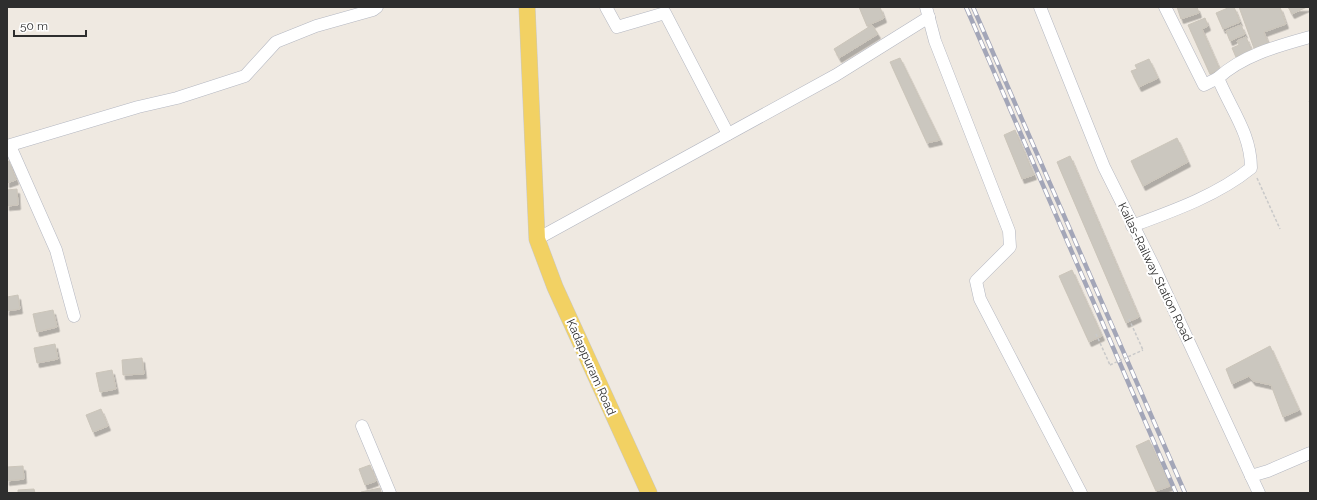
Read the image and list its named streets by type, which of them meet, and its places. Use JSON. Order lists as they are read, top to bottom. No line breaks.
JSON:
{"streets":{"main road":["Kadappuram Road"],"street":["Kailas-Railway Station Road"]},"scale_bar":"50 m"}
